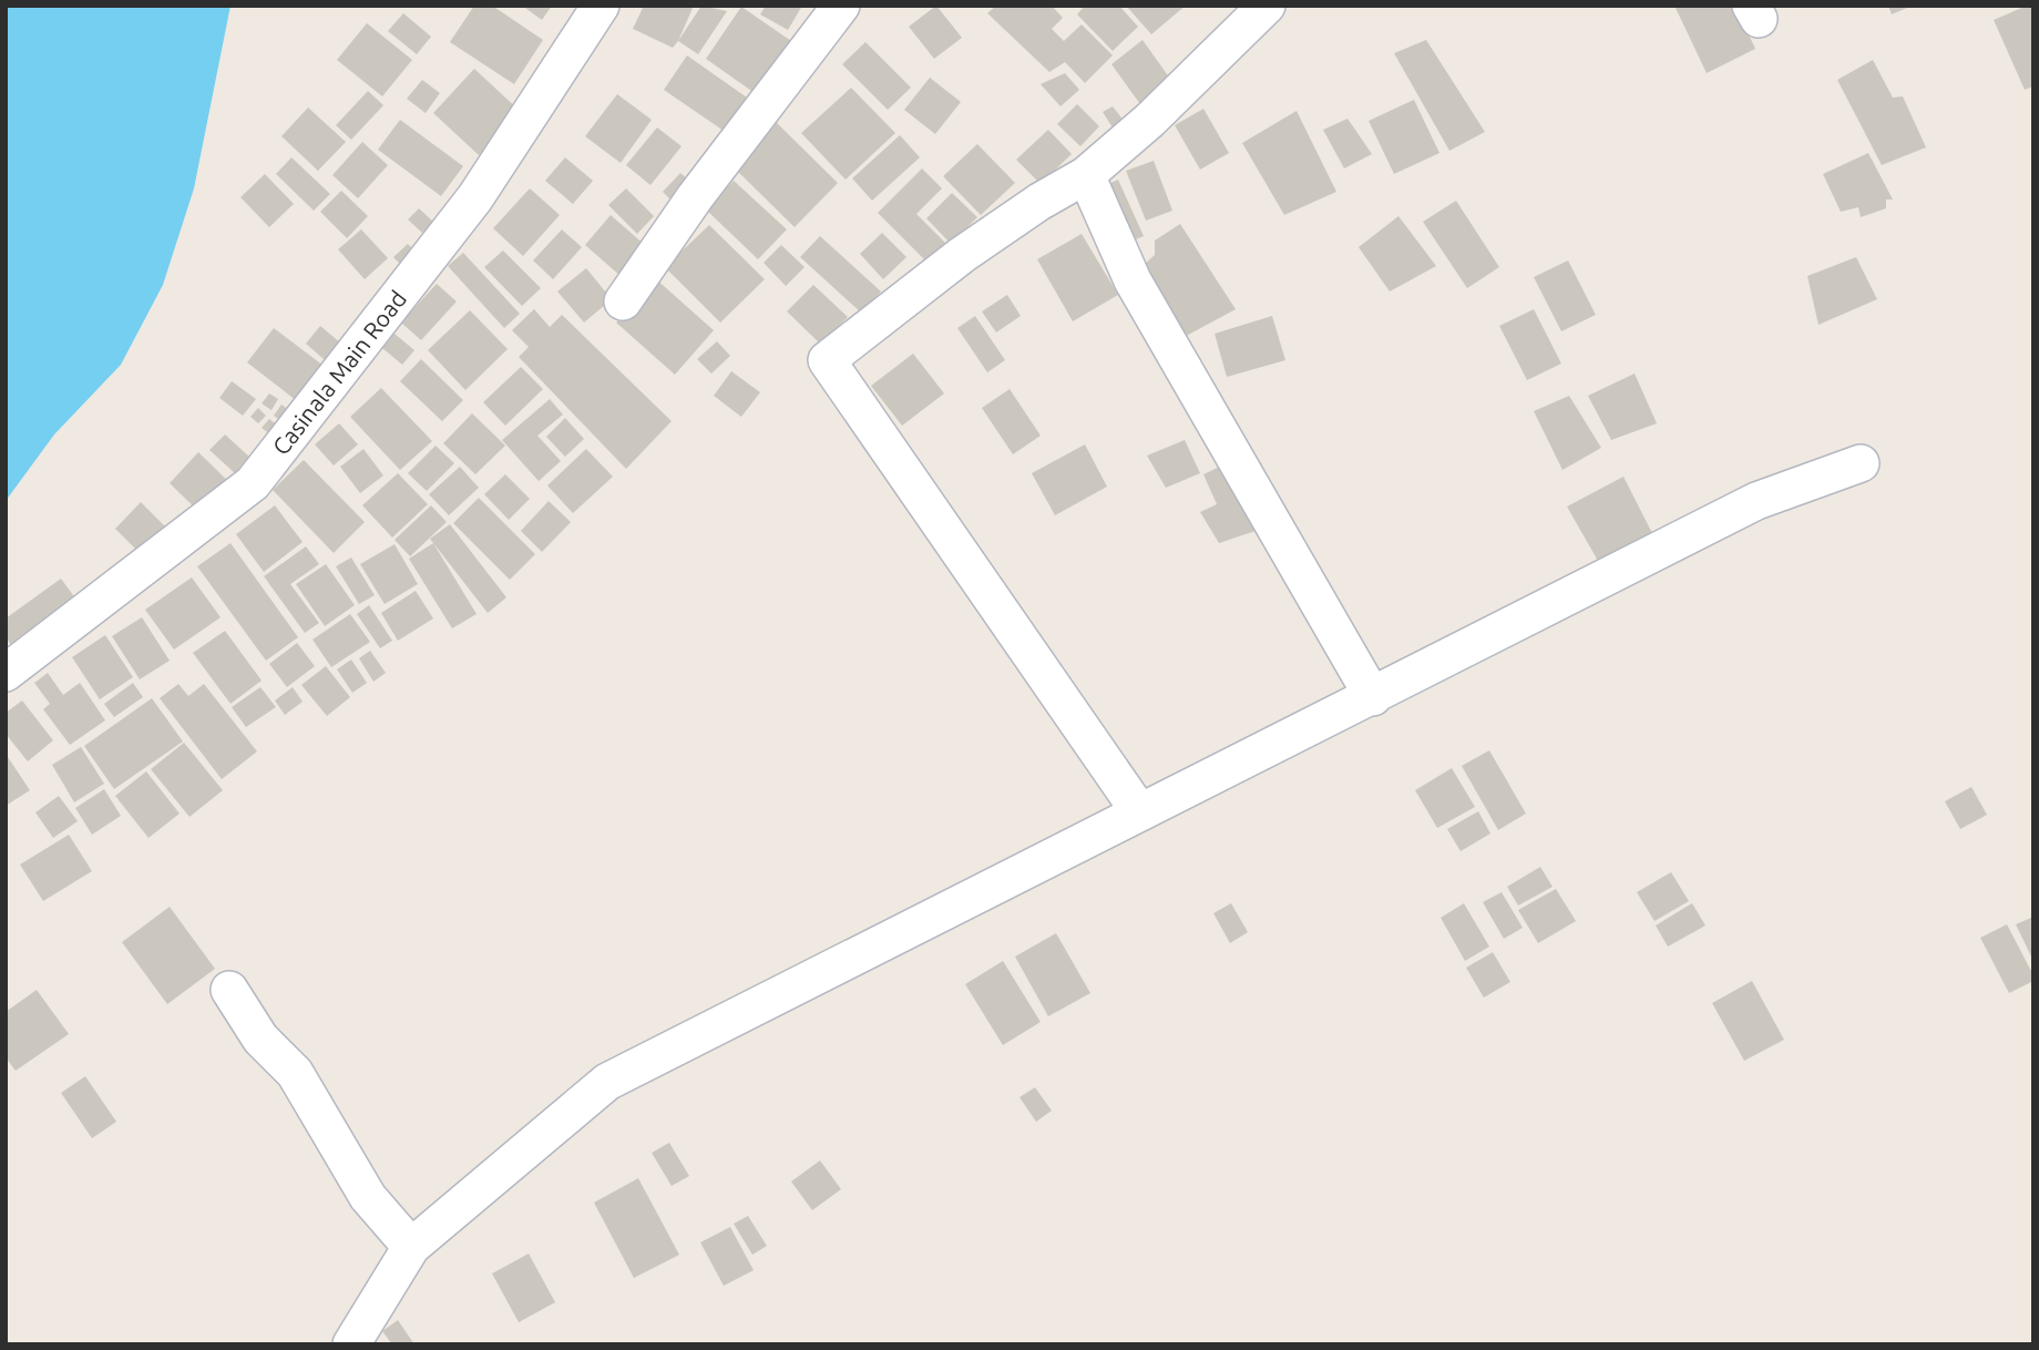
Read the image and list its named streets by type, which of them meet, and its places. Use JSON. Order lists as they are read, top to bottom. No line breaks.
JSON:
{"streets":{"street":["Casinala Main Road"]}}
